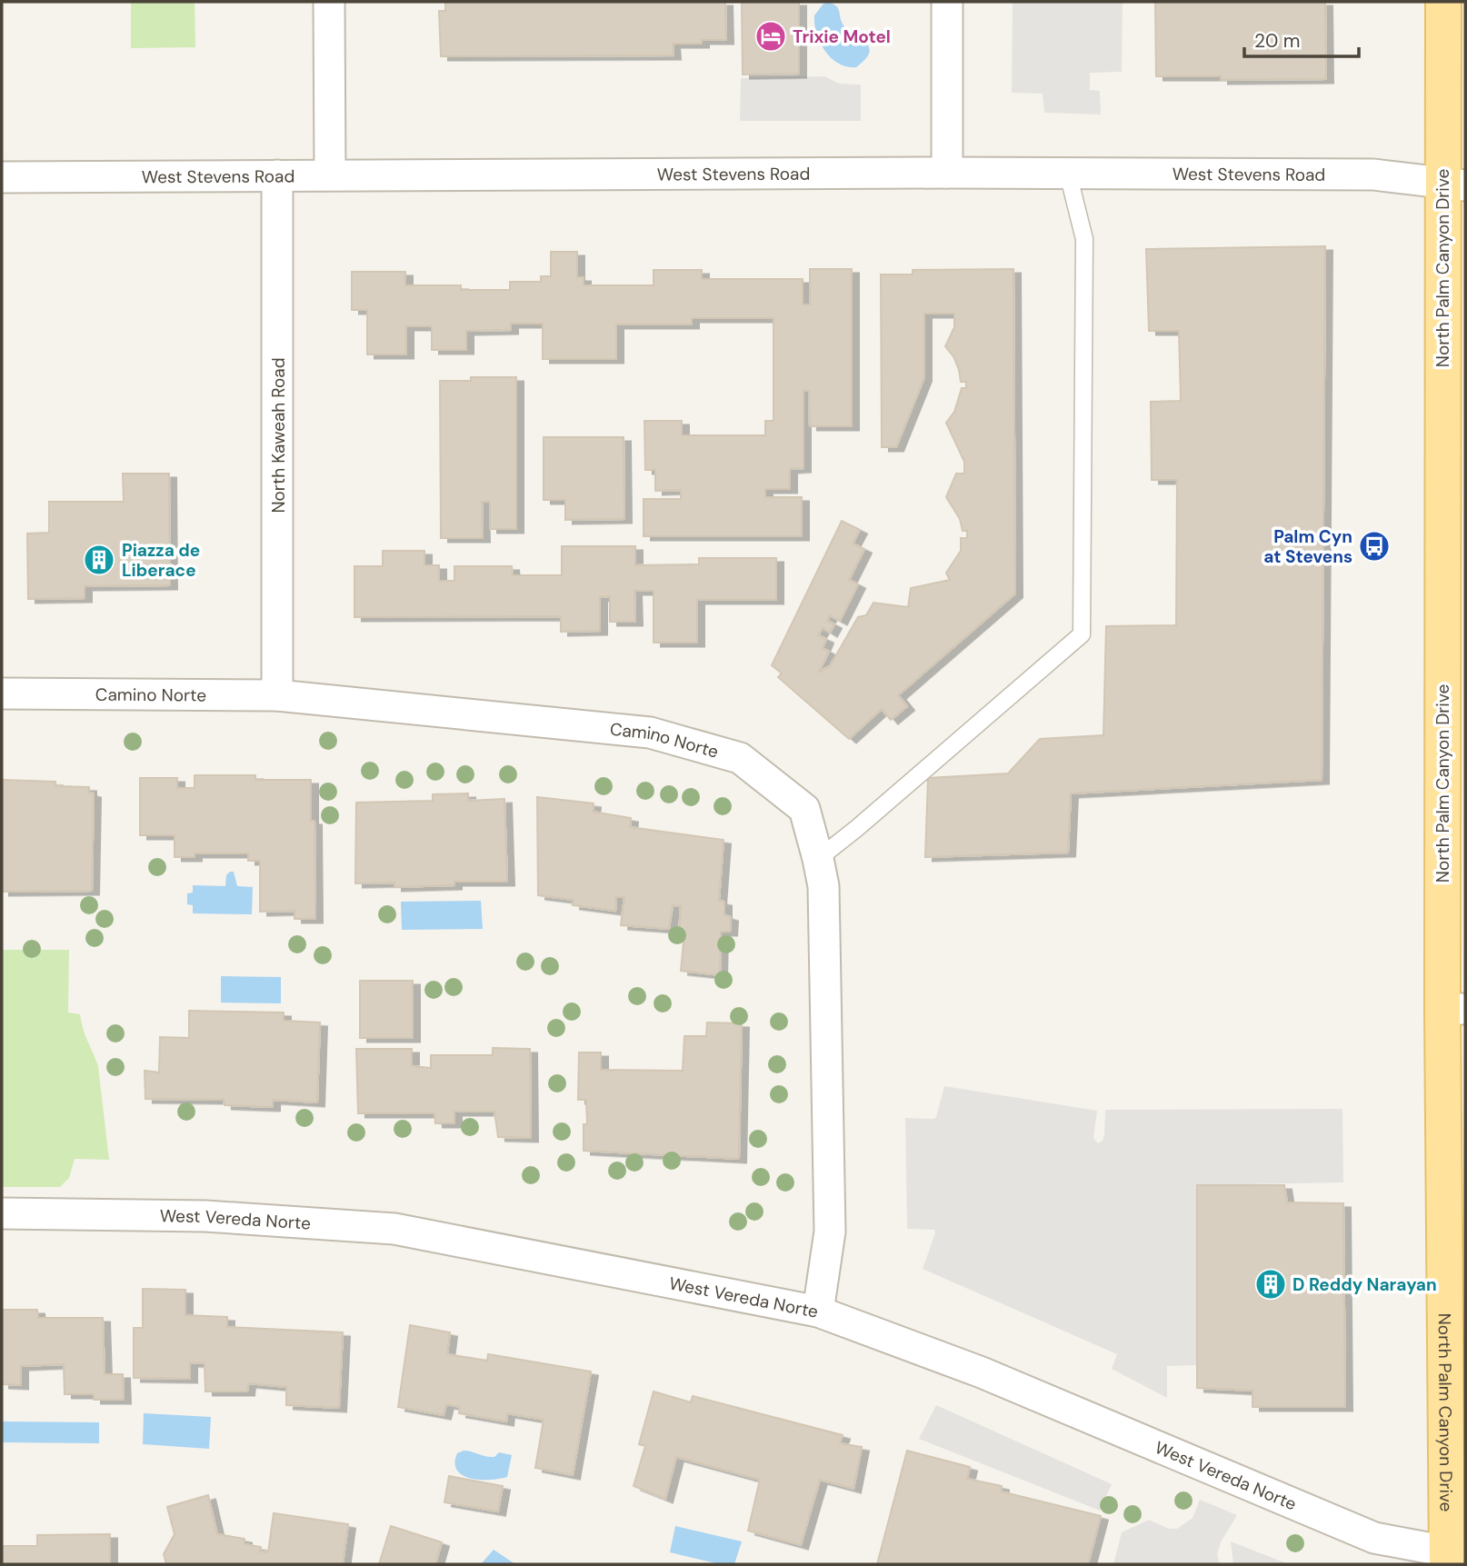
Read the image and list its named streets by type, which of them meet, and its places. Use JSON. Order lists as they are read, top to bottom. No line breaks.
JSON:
{"streets":{"main road":["North Palm Canyon Drive"],"street":["West Stevens Road","North Kaweah Road","Camino Norte","West Vereda Norte"]},"crossings":[["West Stevens Road","North Palm Canyon Drive"],["West Stevens Road","North Kaweah Road"],["North Palm Canyon Drive","West Vereda Norte"],["North Kaweah Road","Camino Norte"],["Camino Norte","West Vereda Norte"]],"places":{"hotel":["Trixie Motel"],"bus stop":["Palm Cyn at Stevens"],"building":["Piazza de Liberace","D Reddy Narayan"]},"scale_bar":"20 m"}
